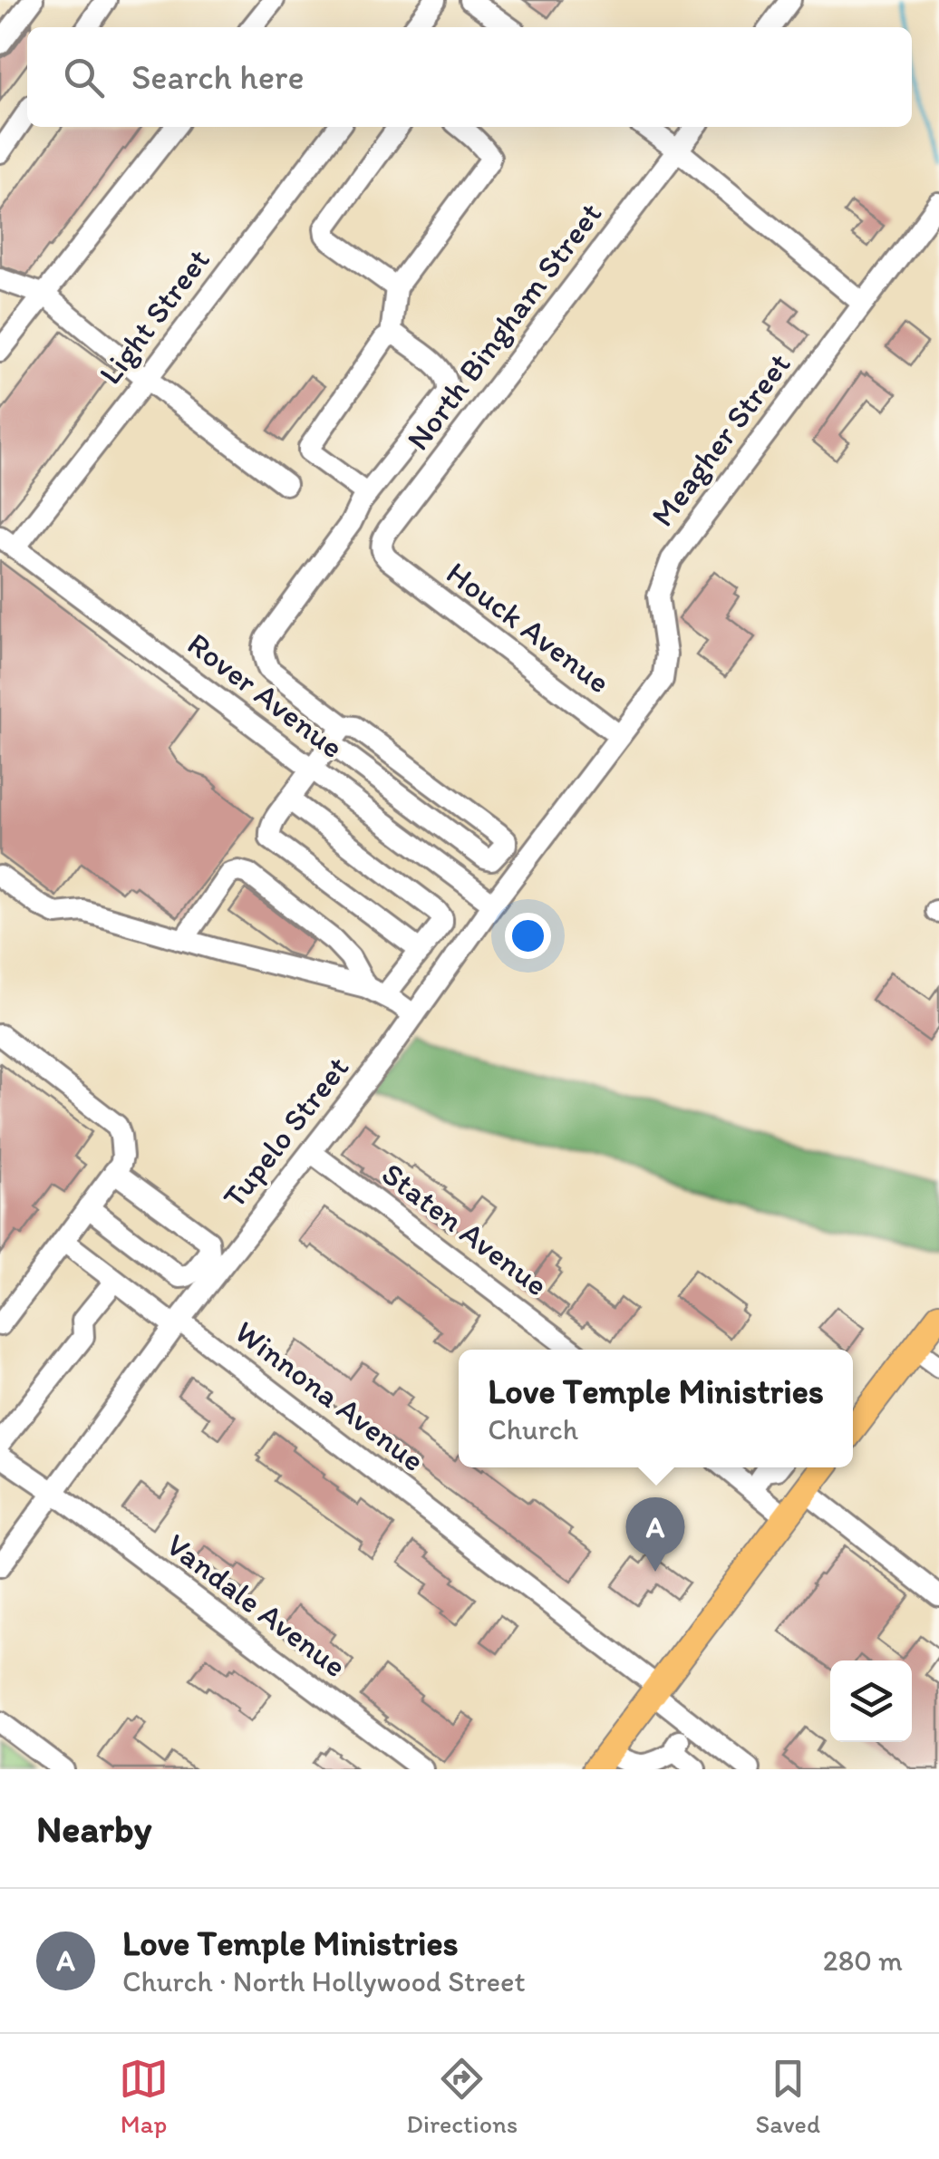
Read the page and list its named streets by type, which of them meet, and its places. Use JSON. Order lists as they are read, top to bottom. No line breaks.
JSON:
{"streets":{"street":["Light Street","North Bingham Street","Meagher Street","Houck Avenue","Rover Avenue","Tupelo Street","Staten Avenue","Winnona Avenue","Vandale Avenue"]},"crossings":[["Light Street","Rover Avenue"],["North Bingham Street","Houck Avenue"],["Meagher Street","Houck Avenue"],["Meagher Street","Tupelo Street"],["Houck Avenue","Tupelo Street"],["Rover Avenue","Tupelo Street"],["Tupelo Street","Staten Avenue"],["Tupelo Street","Winnona Avenue"],["Tupelo Street","Vandale Avenue"]],"page":{"search":"Search here","popup":["Love Temple Ministries","Church"],"pins":"A","heading":"Nearby","list":[{"mark":"A","name":"Love Temple Ministries","note":"Church · North Hollywood Street","value":"280 m"}],"nav":["Map","Directions","Saved"]}}
